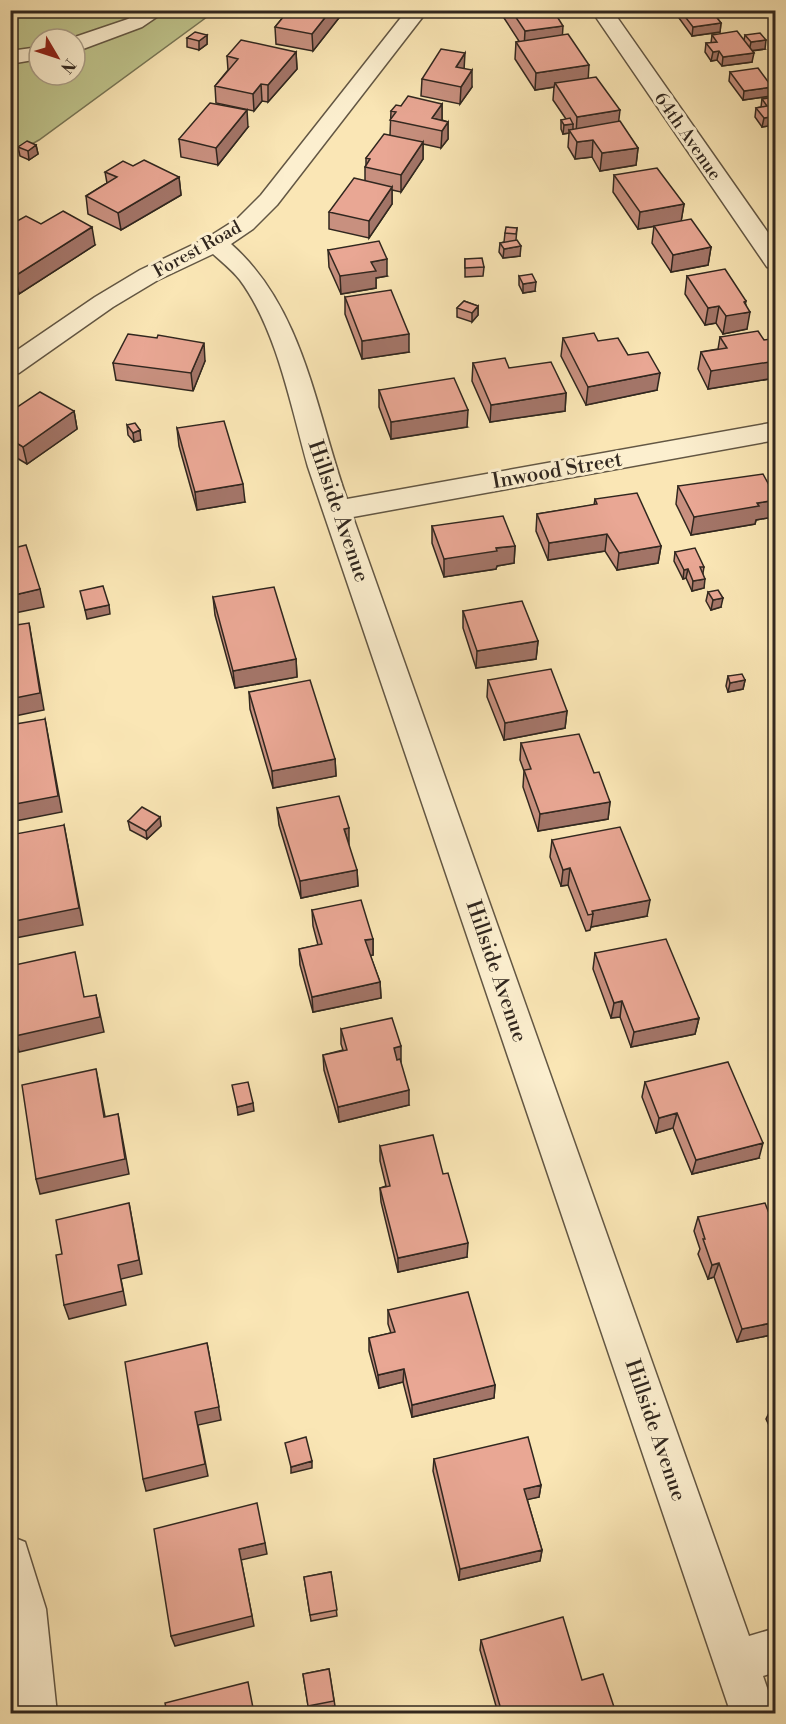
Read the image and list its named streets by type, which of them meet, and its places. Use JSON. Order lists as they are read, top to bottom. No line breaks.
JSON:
{"streets":{"street":["64th Avenue","Forest Road","Inwood Street","Hillside Avenue"]},"crossings":[["Forest Road","Hillside Avenue"],["Inwood Street","Hillside Avenue"]],"north":"bottom right"}
